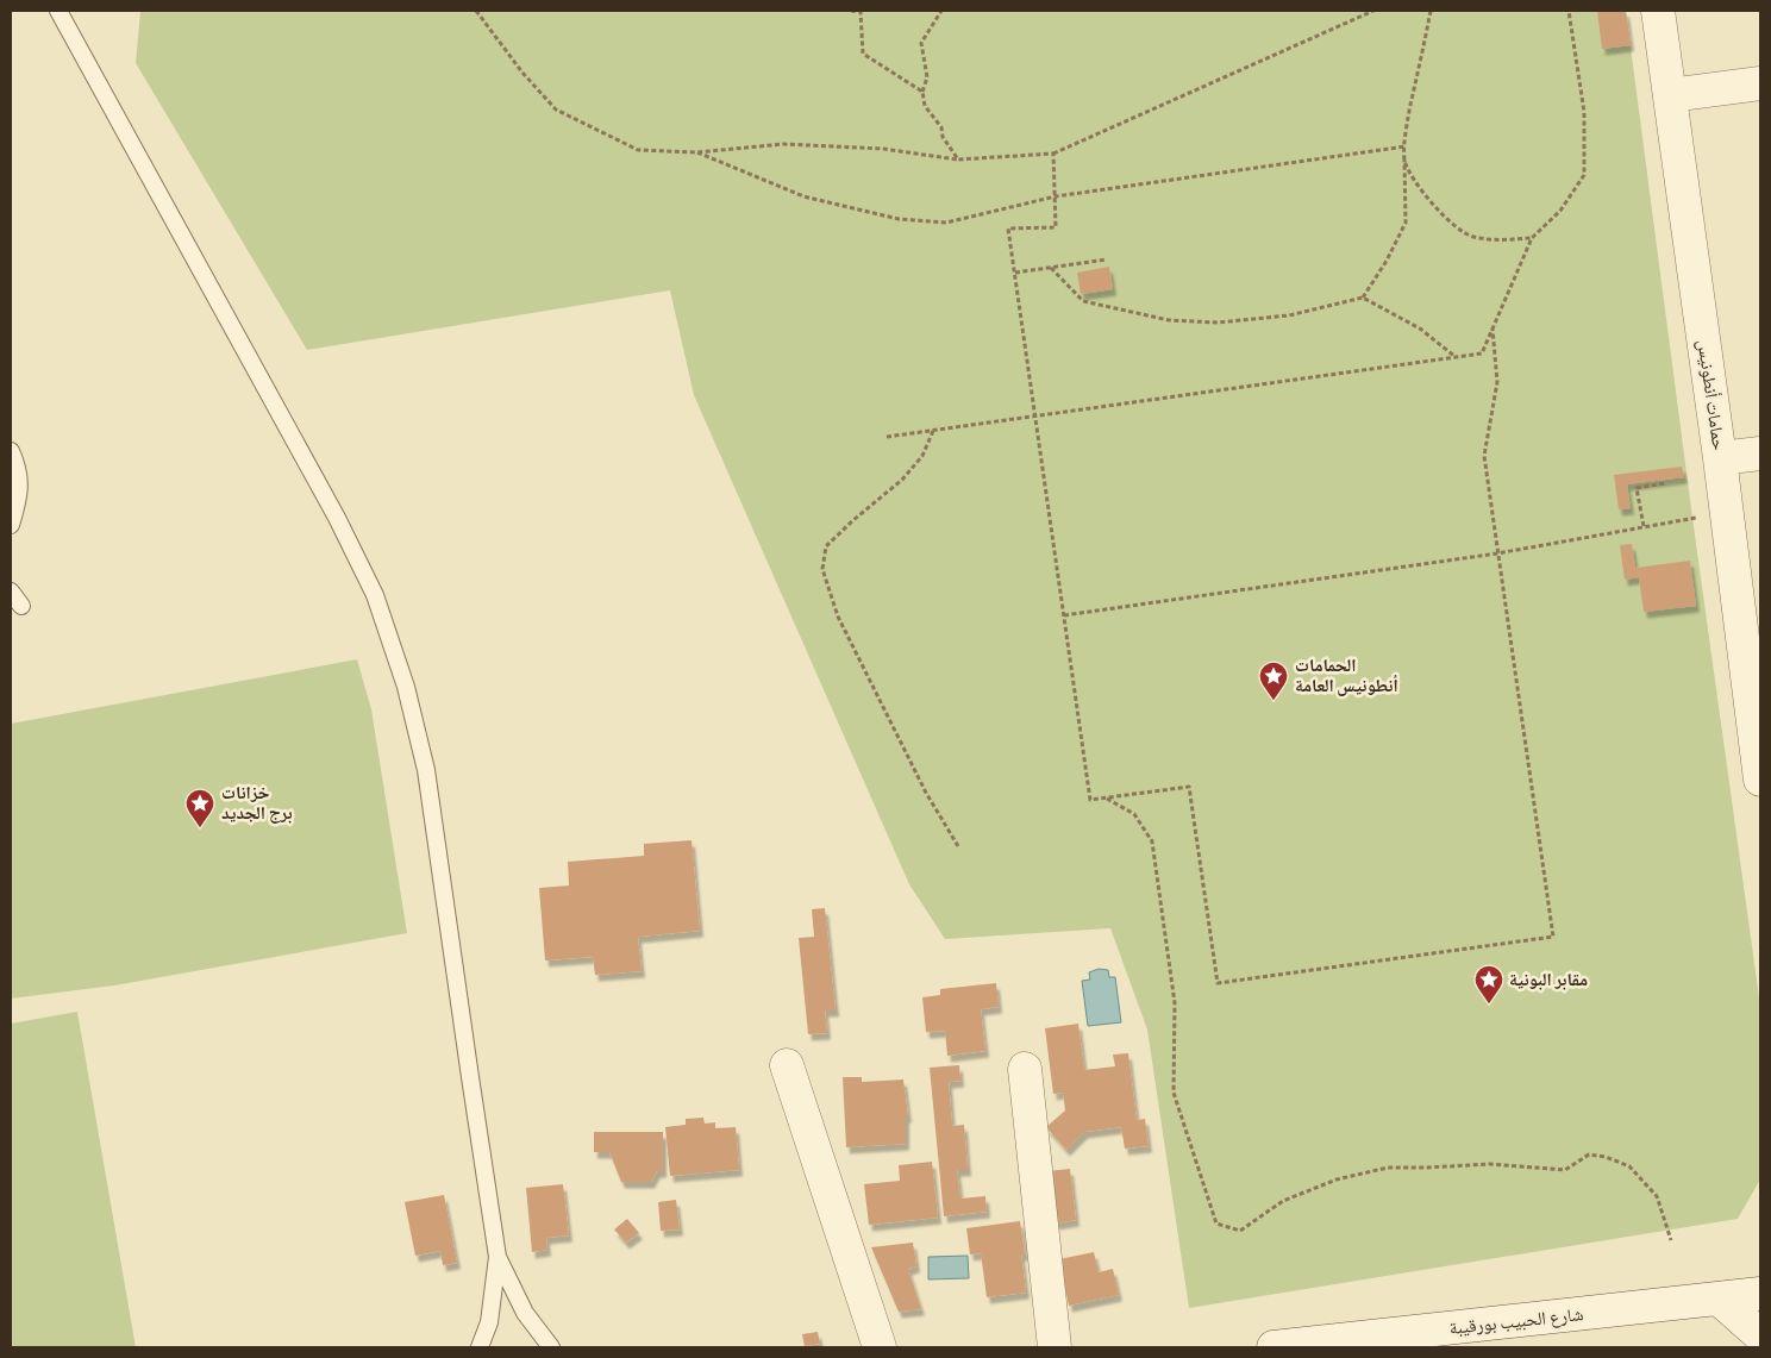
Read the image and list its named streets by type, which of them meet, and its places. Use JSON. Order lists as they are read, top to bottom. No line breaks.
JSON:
{"streets":{"street":["حمامات أنطونيس","شارع الحبيب بورقيبة"]},"places":{"place":["الحمامات أنطونيس العامة","خزانات برج الجديد","مقابر البونية"]}}
